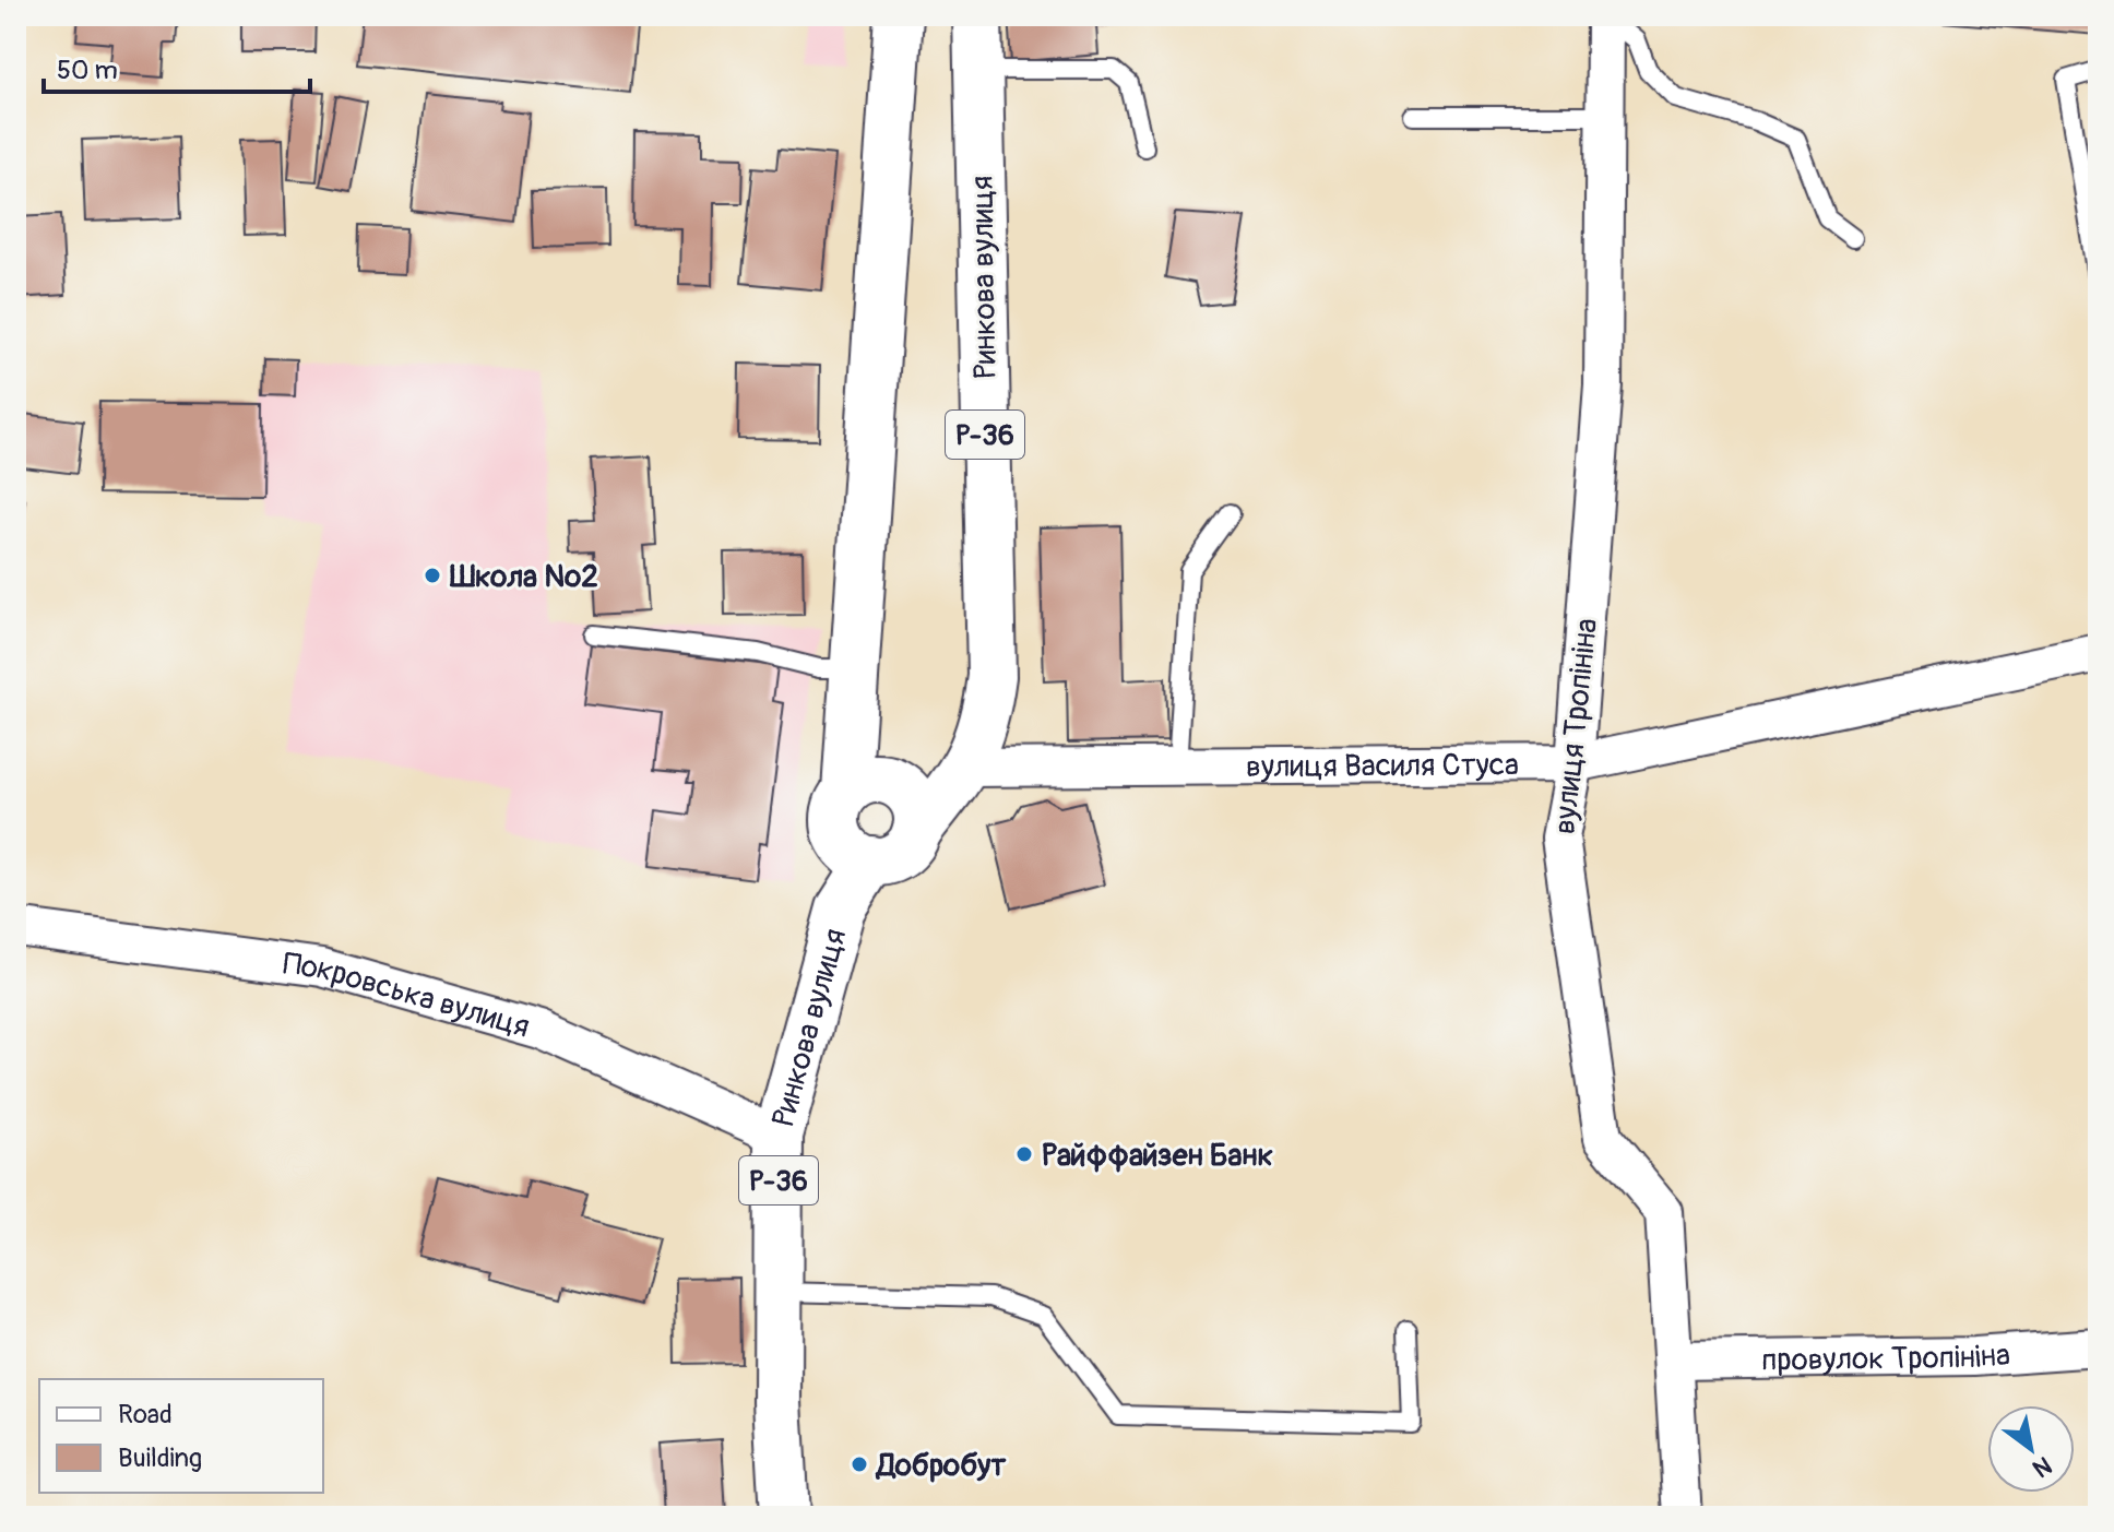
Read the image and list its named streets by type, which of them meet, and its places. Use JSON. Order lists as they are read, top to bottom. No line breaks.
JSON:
{"streets":{"main road":["Ринкова вулиця","Р-36"],"street":["вулиця Тропініна","вулиця Василя Стуса","Покровська вулиця","провулок Тропініна"]},"crossings":[["Ринкова вулиця","вулиця Василя Стуса"],["Ринкова вулиця","Покровська вулиця"],["вулиця Тропініна","вулиця Василя Стуса"],["вулиця Тропініна","провулок Тропініна"]],"places":["Школа №2","Райффайзен Банк","Добробут"],"legend":["Road","Building"],"scale_bar":"50 m","north":"bottom right"}
